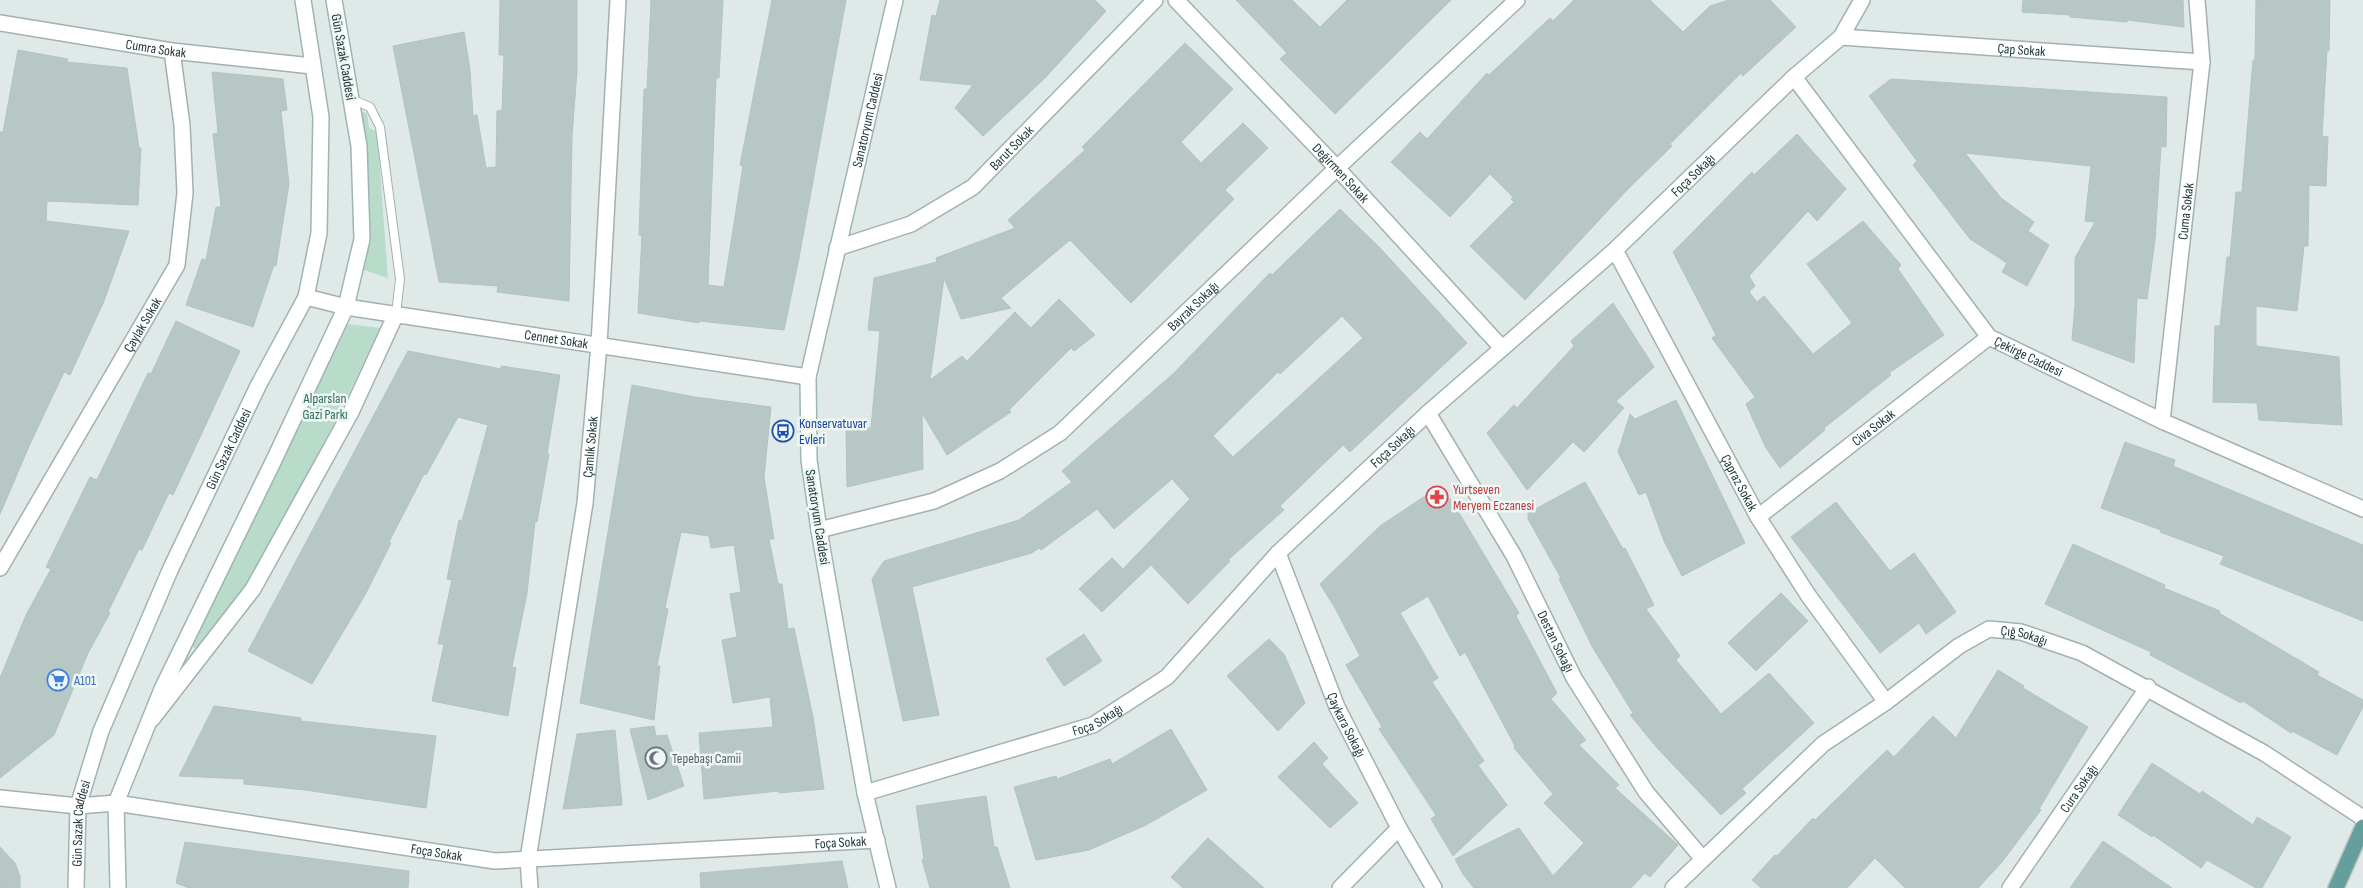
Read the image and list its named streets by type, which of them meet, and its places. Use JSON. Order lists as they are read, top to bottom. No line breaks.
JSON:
{"streets":{"street":["Cumra Sokak","Çap Sokak","Gün Sazak Caddesi","Sanatoryum Caddesi","Barut Sokak","Değirmen Sokak","Foça Sokağı","Cuma Sokak","Bayrak Sokağı","Çaylak Sokak","Cennet Sokak","Çekirge Caddesi","Civa Sokak","Çamlık Sokak","Çapraz Sokak","Çığ Sokağı","Destan Sokağı","Çaykara Sokağı","Cura Sokağı","Foça Sokak"]},"crossings":[["Cumra Sokak","Gün Sazak Caddesi"],["Cumra Sokak","Çaylak Sokak"],["Çap Sokak","Foça Sokağı"],["Çap Sokak","Cuma Sokak"],["Gün Sazak Caddesi","Cennet Sokak"],["Gün Sazak Caddesi","Foça Sokak"],["Sanatoryum Caddesi","Barut Sokak"],["Sanatoryum Caddesi","Foça Sokağı"],["Sanatoryum Caddesi","Bayrak Sokağı"],["Sanatoryum Caddesi","Cennet Sokak"],["Sanatoryum Caddesi","Foça Sokak"],["Değirmen Sokak","Foça Sokağı"],["Değirmen Sokak","Bayrak Sokağı"],["Foça Sokağı","Çekirge Caddesi"],["Foça Sokağı","Çapraz Sokak"],["Foça Sokağı","Destan Sokağı"],["Foça Sokağı","Çaykara Sokağı"],["Cuma Sokak","Çekirge Caddesi"],["Cennet Sokak","Çamlık Sokak"],["Çekirge Caddesi","Civa Sokak"],["Civa Sokak","Çapraz Sokak"],["Çamlık Sokak","Foça Sokak"],["Çapraz Sokak","Çığ Sokağı"],["Çığ Sokağı","Destan Sokağı"],["Çığ Sokağı","Cura Sokağı"]],"parks":["Alparslan Gazi Parkı"],"places":{"bus stop":["Konservatuvar Evleri"],"pharmacy":["Yurtseven Meryem Eczanesi"],"supermarket":["A101"],"mosque":["Tepebaşı Camii"]}}
